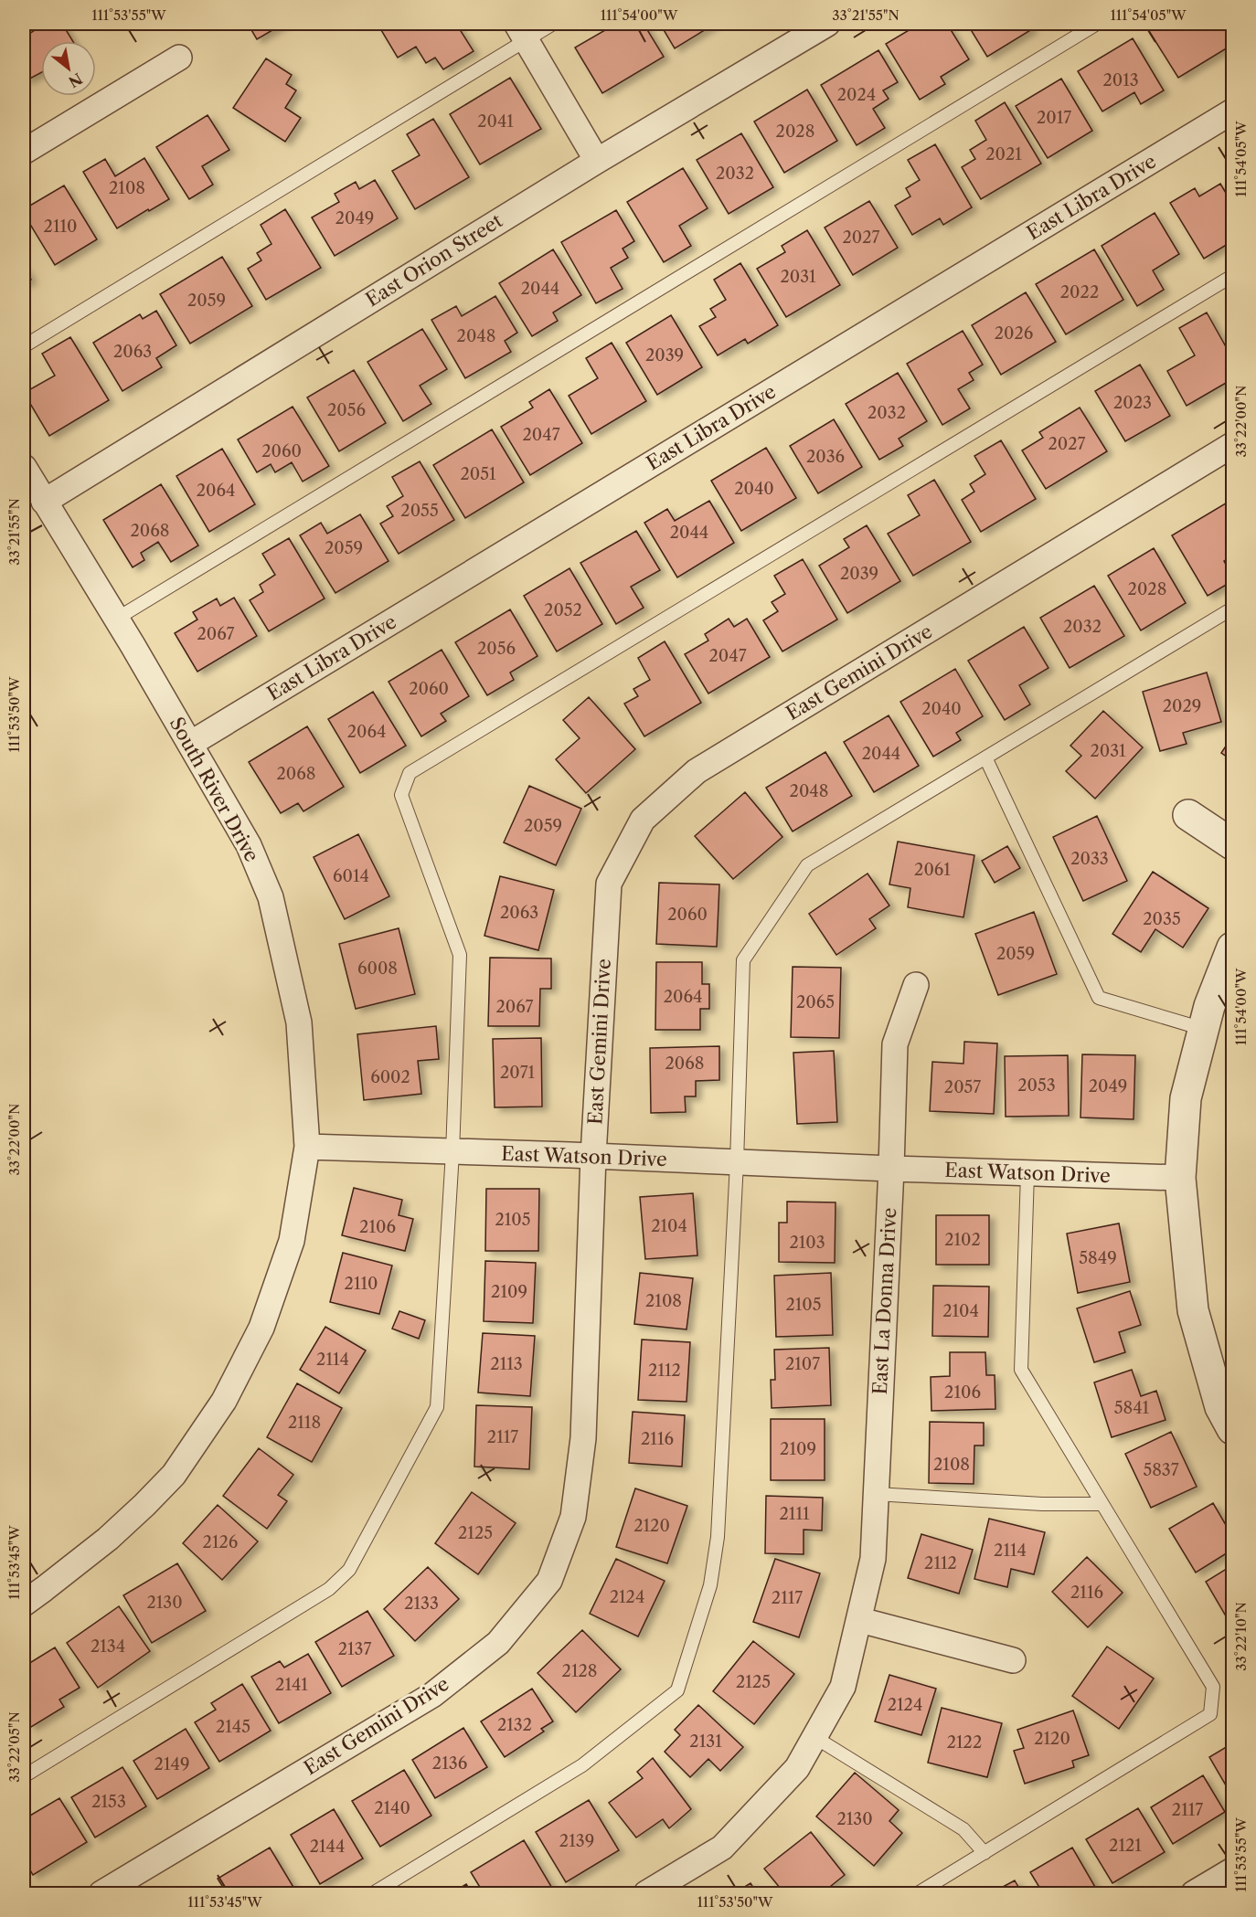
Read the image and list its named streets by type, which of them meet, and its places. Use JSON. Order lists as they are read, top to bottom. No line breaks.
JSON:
{"streets":{"street":["East Libra Drive","East Orion Street","East Gemini Drive","South River Drive","East Watson Drive","East La Donna Drive"]},"crossings":[["East Libra Drive","South River Drive"],["East Orion Street","South River Drive"],["East Gemini Drive","East Watson Drive"],["South River Drive","East Watson Drive"],["East Watson Drive","East La Donna Drive"]],"house_numbers":["2013","2024","2017","2041","2028","2021","2032","2108","2049","2110","2027","2031","2044","2022","2059","2026","2048","2063","2039","2023","2056","2032","2047","2027","2060","2036","2051","2040","2064","2055","2068","2044","2059","2039","2028","2052","2032","2067","2056","2047","2060","2029","2040","2064","2031","2044","2068","2048","2059","2033","2061","6014","2063","2060","2035","2059","6008","2064","2065","2067","2068","2071","6002","2053","2049","2057","2105","2104","2106","2102","2103","5849","2110","2109","2108","2105","2104","2114","2113","2107","2112","2106","5841","2118","2117","2116","2109","2108","5837","2111","2120","2125","2126","2114","2112","2116","2124","2117","2130","2133","2134","2137","2128","2125","2141","2124","2132","2145","2120","2131","2122","2136","2149","2153","2140","2117","2130","2139","2121","2144"],"north":"bottom right","coordinates":["111°53'55\"W","111°54'00\"W","33°21'55\"N","111°54'05\"W","33°22'00\"N","111°53'50\"W","111°53'45\"W","33°22'10\"N","33°22'05\"N"]}
